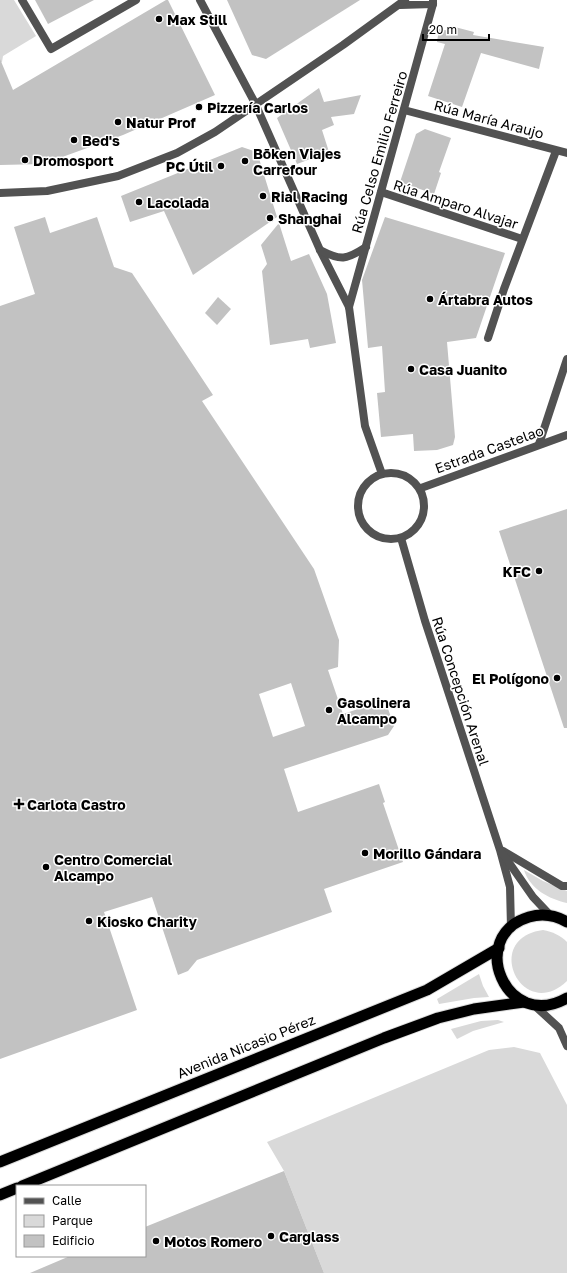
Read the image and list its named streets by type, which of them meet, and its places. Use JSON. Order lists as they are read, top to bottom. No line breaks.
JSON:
{"streets":{"highway":["Avenida Nicasio Pérez"],"street":["Rúa María Araujo","Rúa Celso Emilio Ferreiro","Rúa Amparo Alvajar","Estrada Castelao","Rúa Concepción Arenal"]},"crossings":[["Rúa María Araujo","Rúa Celso Emilio Ferreiro"],["Rúa Celso Emilio Ferreiro","Rúa Amparo Alvajar"],["Estrada Castelao","Rúa Concepción Arenal"]],"places":{"other":["Max Still","Pizzería Carlos","Natur Prof","Bed's","Dromosport","Bōken Viajes Carrefour","PC Útil","Rial Racing","Lacolada","Shanghai","Ártabra Autos","Casa Juanito","KFC","El Polígono","Gasolinera Alcampo","Morillo Gándara","Centro Comercial Alcampo","Kiosko Charity","Carglass","Motos Romero"],"health":["Carlota Castro"]},"legend":["Calle","Parque","Edificio"],"scale_bar":"20 m"}
